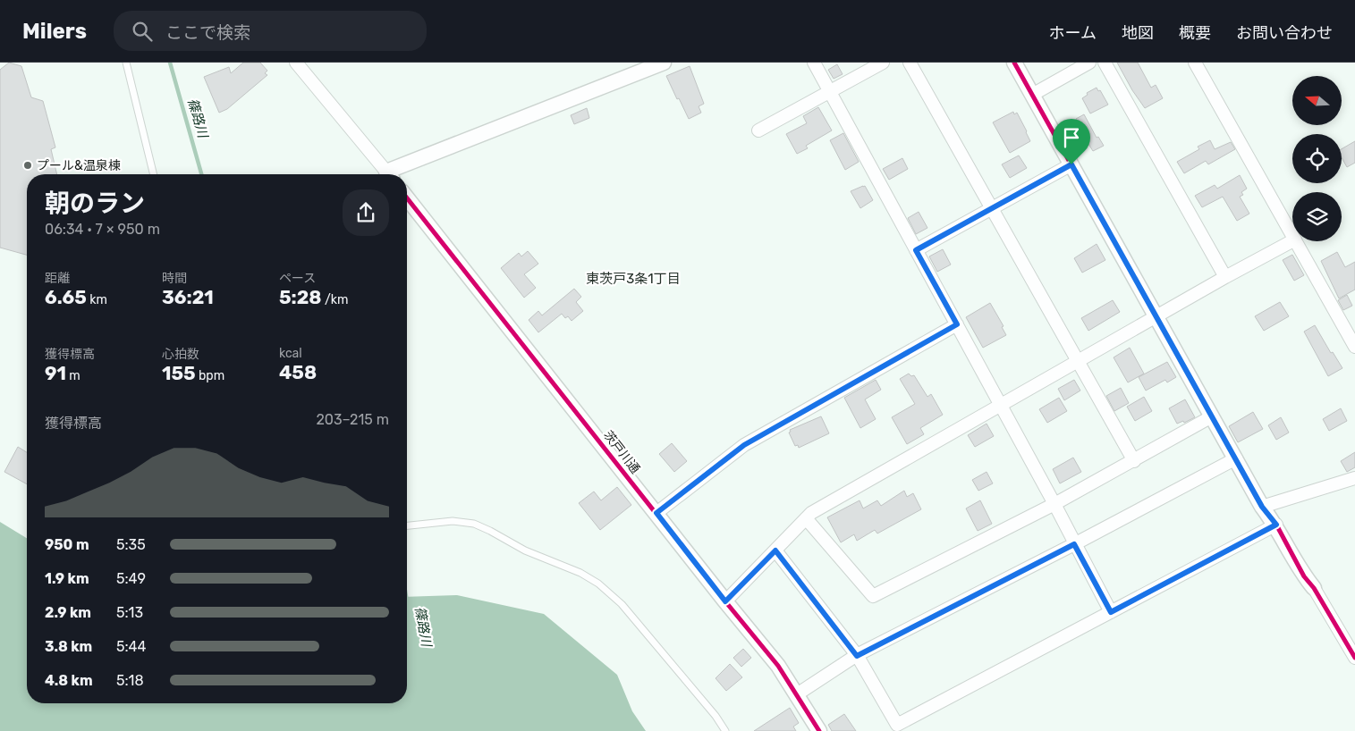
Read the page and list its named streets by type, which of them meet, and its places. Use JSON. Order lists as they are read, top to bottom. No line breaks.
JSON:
{"streets":{"street":["茨戸川通"]},"districts":["東茨戸3条1丁目"],"water":["篠路川"],"places":["プール&温泉棟"],"north":"left","page":{"header":"Milers","search":"ここで検索","nav":["ホーム","地図","概要","お問い合わせ"],"heading":["朝のラン","06:34 · 7 × 950 m"],"stats":[["距離","6.65 km"],["時間","36:21"],["ペース","5:28 /km"],["獲得標高","91 m"],["心拍数","155 bpm"],["kcal","458"]],"chart":["獲得標高","203–215 m"],"list":[{"name":"950 m","note":"5:35"},{"name":"1.9 km","note":"5:49"},{"name":"2.9 km","note":"5:13"},{"name":"3.8 km","note":"5:44"},{"name":"4.8 km","note":"5:18"}]}}
